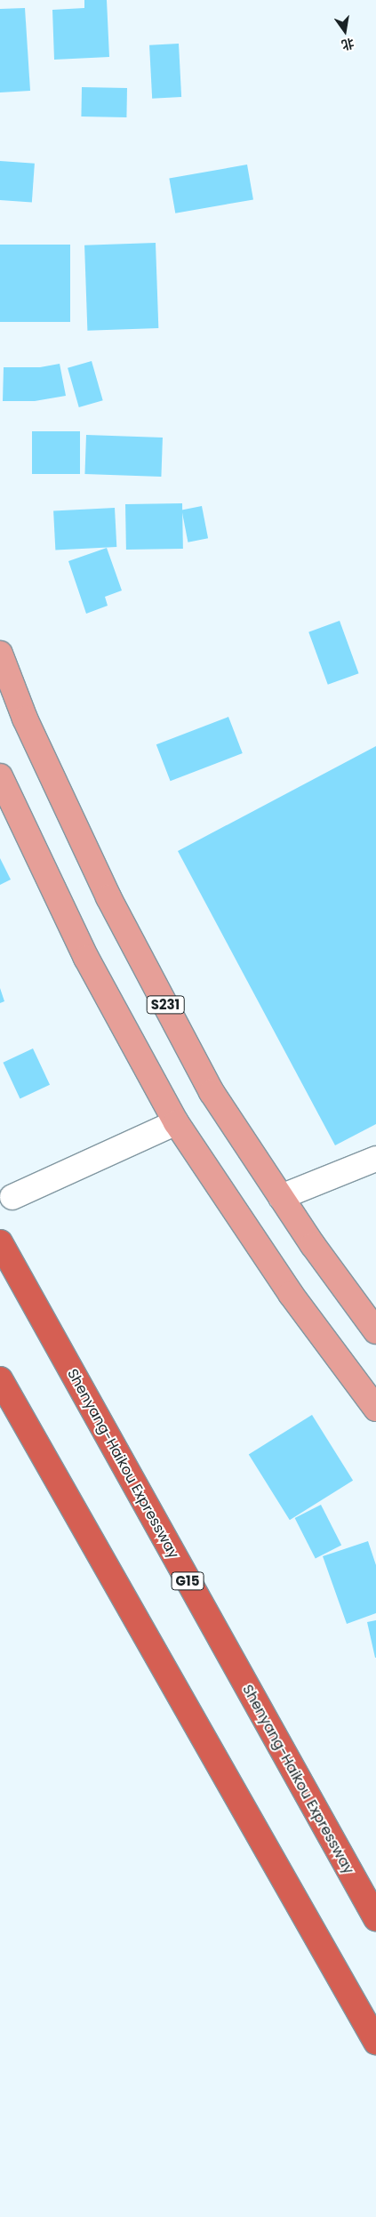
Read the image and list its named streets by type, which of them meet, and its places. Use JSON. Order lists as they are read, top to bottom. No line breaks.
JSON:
{"streets":{"highway":["Shenyang-Haikou Expressway","G15"],"main road":["S231"]},"north":"bottom"}
